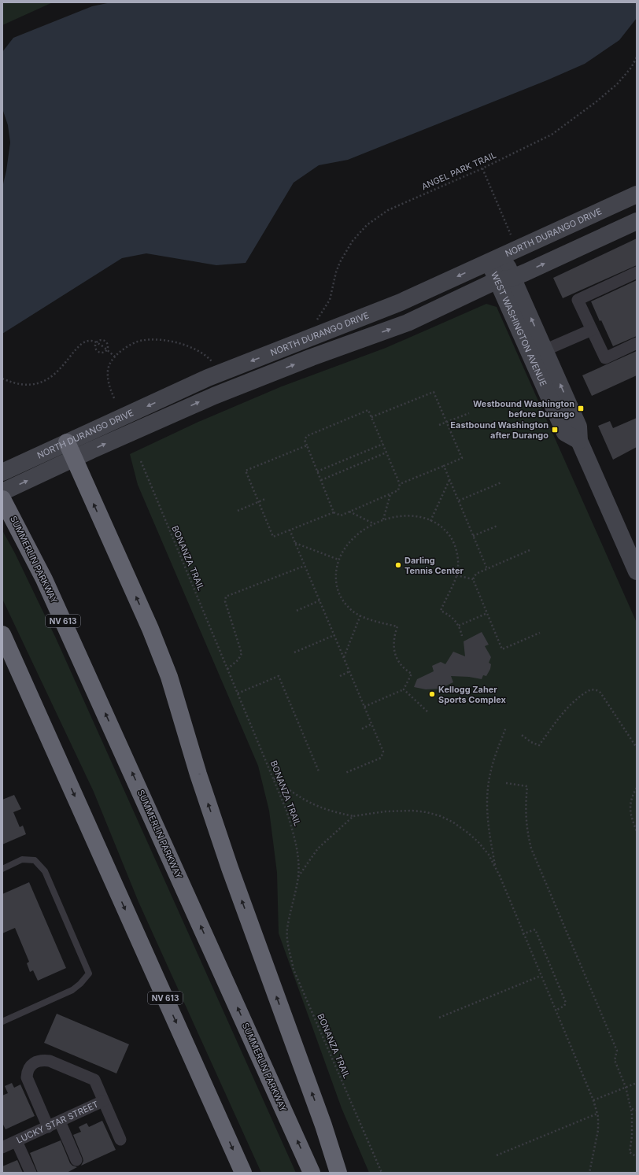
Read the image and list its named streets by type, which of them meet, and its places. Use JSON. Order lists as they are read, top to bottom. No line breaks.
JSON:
{"streets":{"highway":["SUMMERLIN PARKWAY","NV 613"],"main road":["NORTH DURANGO DRIVE","WEST WASHINGTON AVENUE"],"street":["LUCKY STAR STREET"],"path":["ANGEL PARK TRAIL","BONANZA TRAIL"]},"crossings":[["NORTH DURANGO DRIVE","WEST WASHINGTON AVENUE"]],"places":{"transit":["Westbound Washington before Durango","Eastbound Washington after Durango"],"other":["Darling Tennis Center","Kellogg Zaher Sports Complex"]}}
